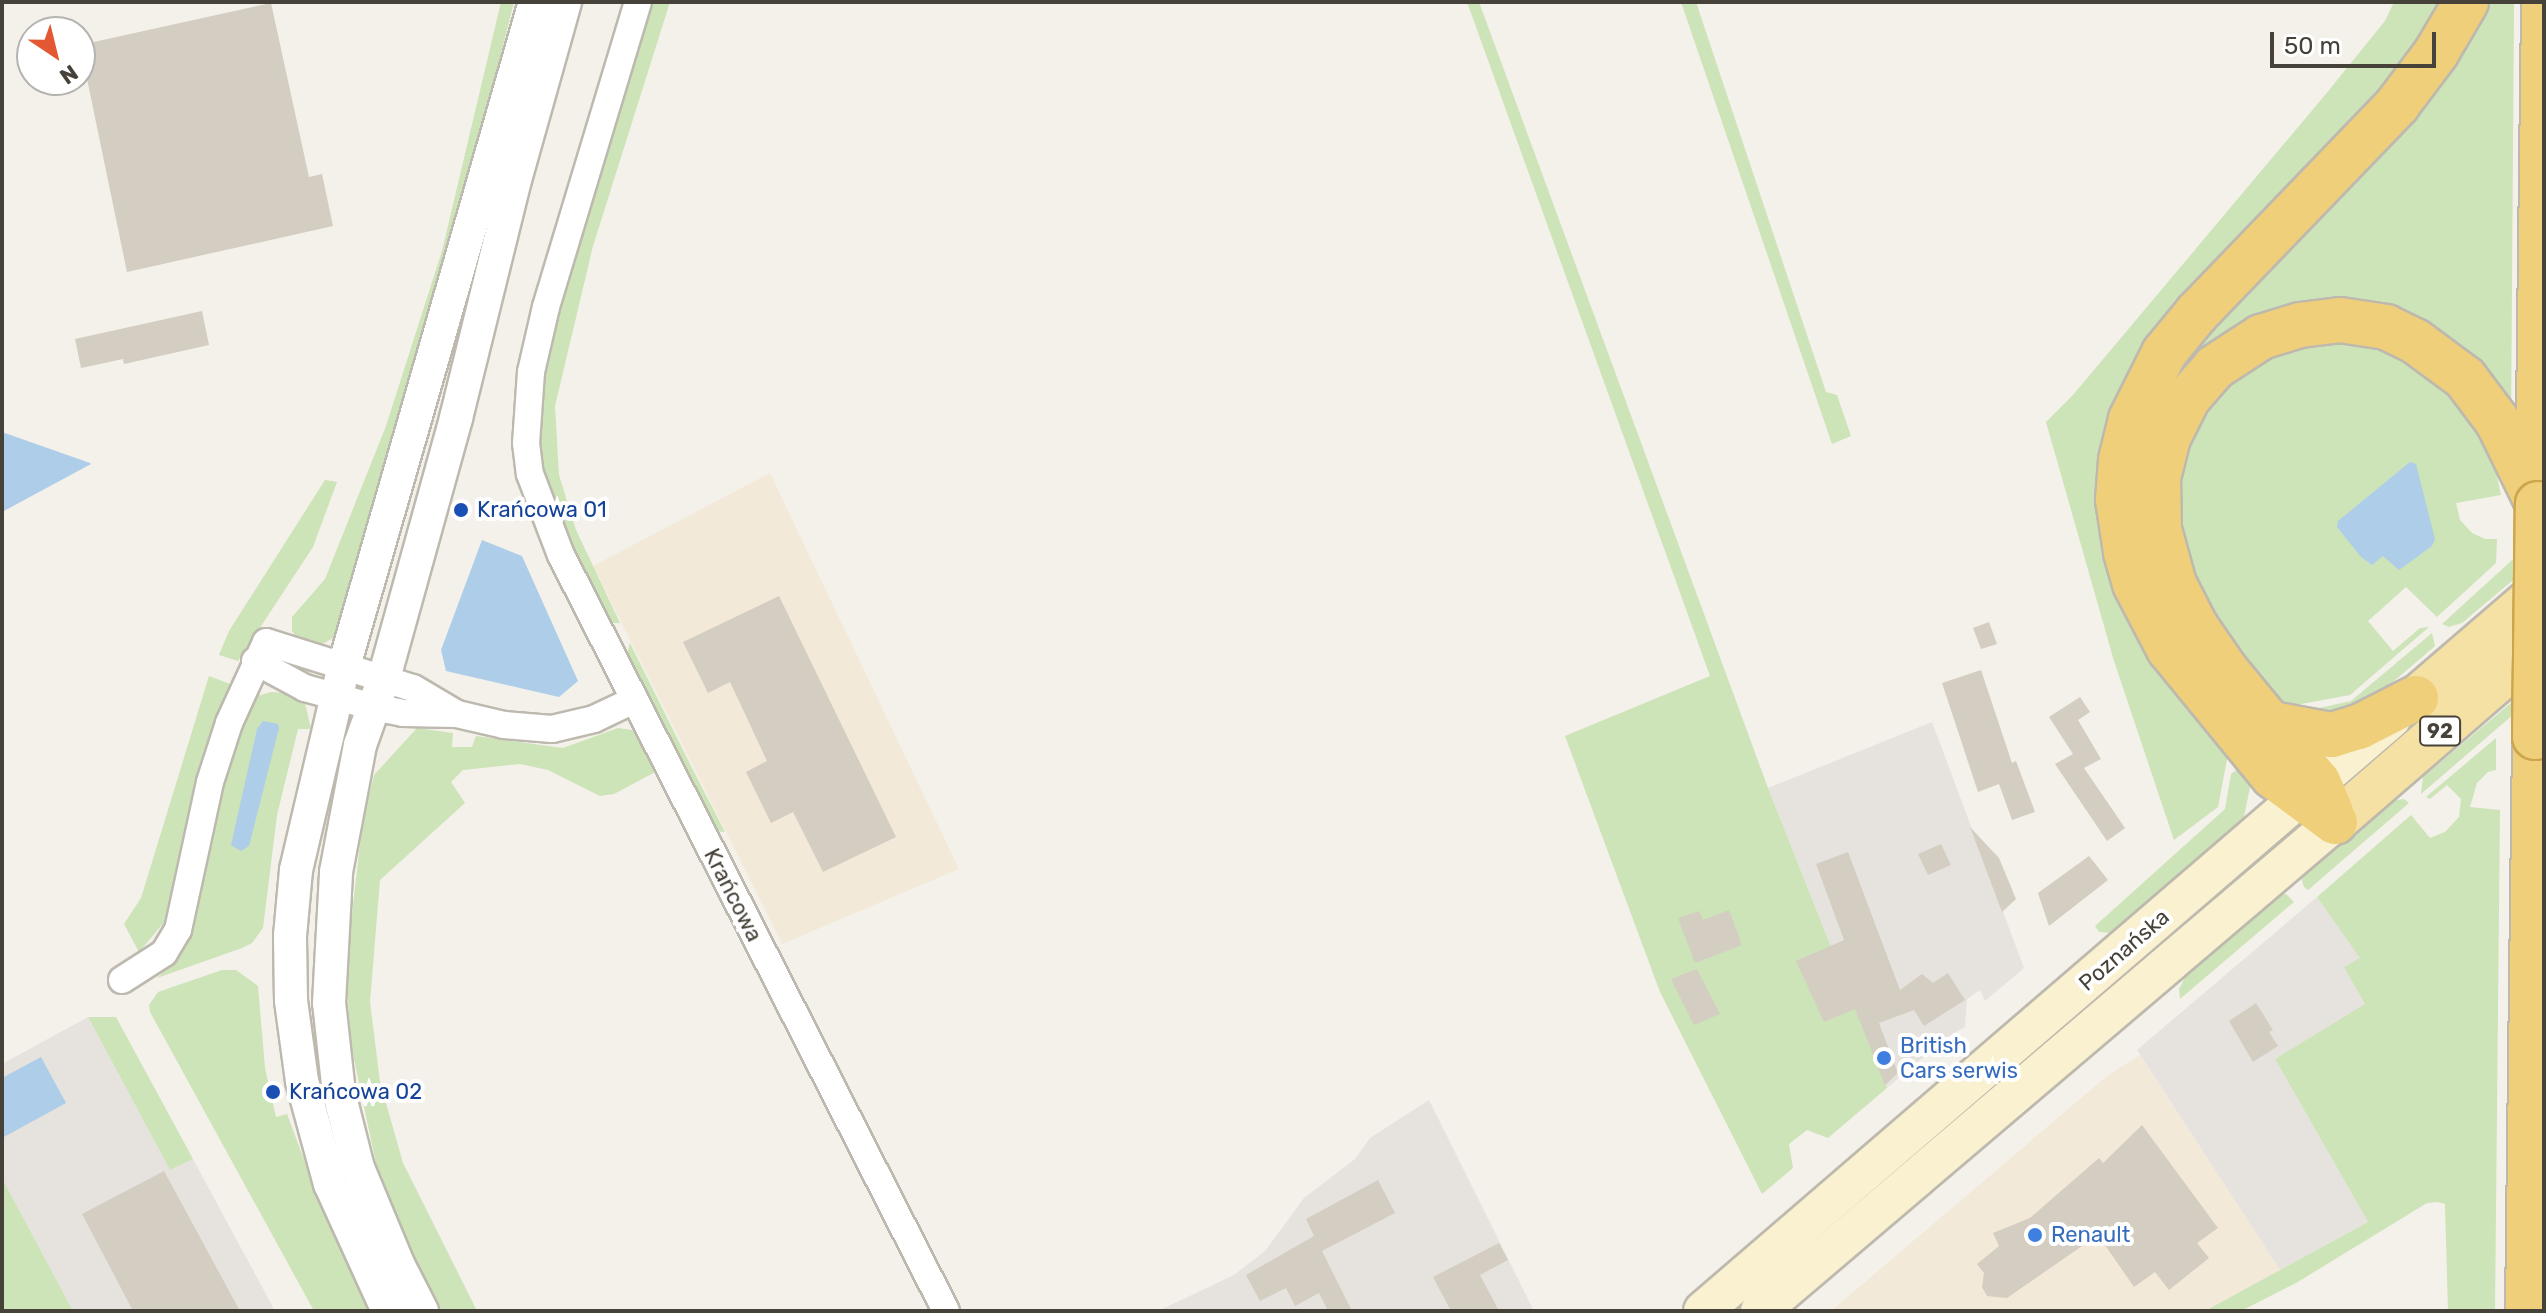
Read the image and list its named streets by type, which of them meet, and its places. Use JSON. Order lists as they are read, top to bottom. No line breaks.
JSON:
{"streets":{"main road":["92","Poznańska"],"street":["Krańcowa"]},"places":["Krańcowa 01","British Cars serwis","Krańcowa 02","Renault"],"scale_bar":"50 m","north":"bottom right"}
